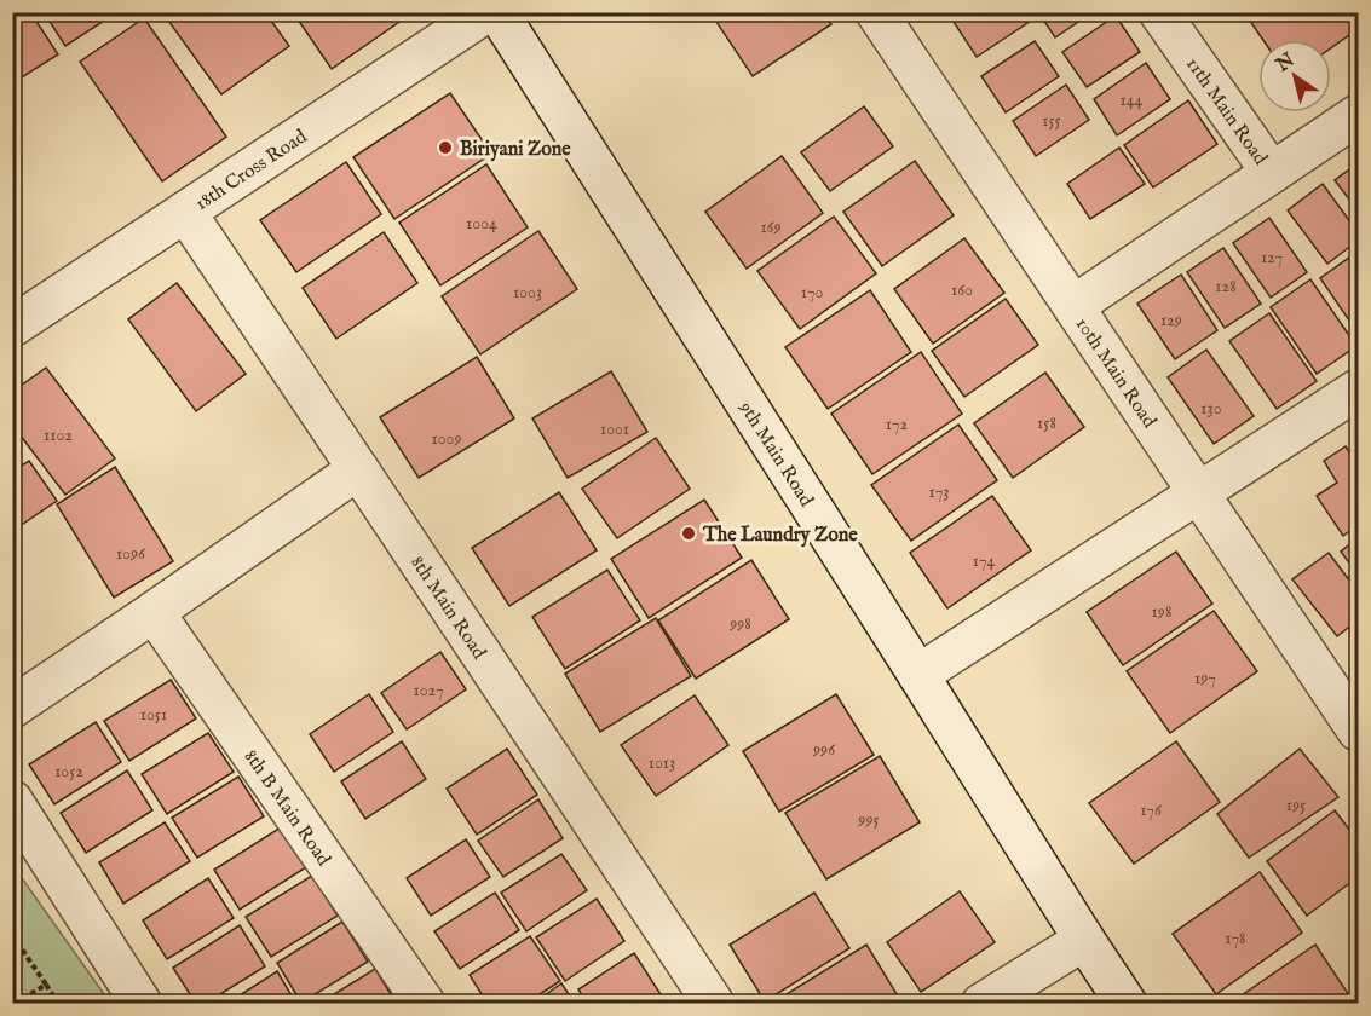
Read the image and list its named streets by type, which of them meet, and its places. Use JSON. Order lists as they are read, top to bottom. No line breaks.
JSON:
{"streets":{"street":["11th Main Road","18th Cross Road","10th Main Road","9th Main Road","8th Main Road","8th B Main Road"]},"crossings":[["18th Cross Road","8th Main Road"]],"places":["Biriyani Zone","The Laundry Zone"],"house_numbers":["144","155","1004","169","127","128","160","1003","170","129","130","158","172","1001","1102","1009","173","1096","174","198","998","197","1027","1051","996","1013","1052","195","176","995","178"],"north":"top left"}
